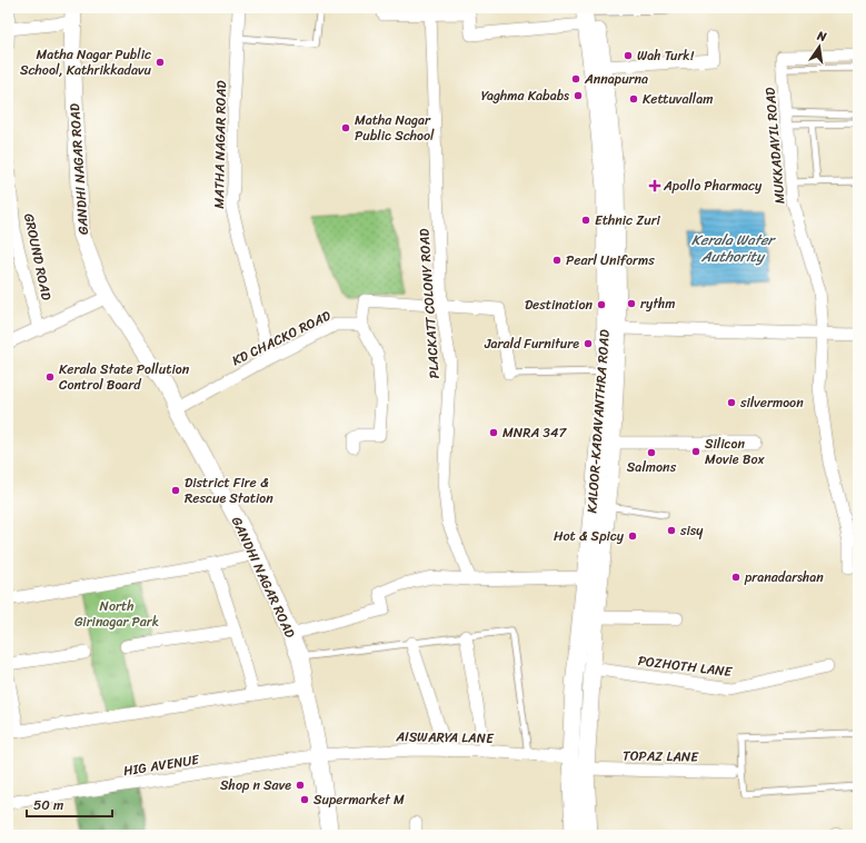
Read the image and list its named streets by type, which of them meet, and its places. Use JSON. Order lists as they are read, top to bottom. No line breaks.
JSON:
{"streets":{"main road":["GANDHI NAGAR ROAD","KALOOR-KADAVANTHRA ROAD"],"street":["MATHA NAGAR ROAD","MUKKADAYIL ROAD","GROUND ROAD","PLACKATT COLONY ROAD","KD CHACKO ROAD","POZHOTH LANE","AISWARYA LANE","TOPAZ LANE","HIG AVENUE"]},"crossings":[["MATHA NAGAR ROAD","KD CHACKO ROAD"],["GANDHI NAGAR ROAD","KD CHACKO ROAD"],["GANDHI NAGAR ROAD","AISWARYA LANE"],["GANDHI NAGAR ROAD","HIG AVENUE"],["KALOOR-KADAVANTHRA ROAD","POZHOTH LANE"],["KALOOR-KADAVANTHRA ROAD","AISWARYA LANE"],["KALOOR-KADAVANTHRA ROAD","TOPAZ LANE"],["AISWARYA LANE","HIG AVENUE"]],"water":["Kerala Water Authority"],"parks":["North Girinagar Park"],"places":{"other":["Wah Turk!","Matha Nagar Public School, Kathrikkadavu","Annapurna","Yaghma Kababs","Kettuvallam","Matha Nagar Public School","Ethnic Zuri","Pearl Uniforms","rythm","Destination","Jarald Furniture","Kerala State Pollution Control Board","silvermoon","MNRA 347","Silicon Movie Box","Salmons","District Fire & Rescue Station","sisy","Hot & Spicy","pranadarshan","Shop n Save","Supermarket M"],"health":["Apollo Pharmacy"]},"scale_bar":"50 m","north":"top"}
